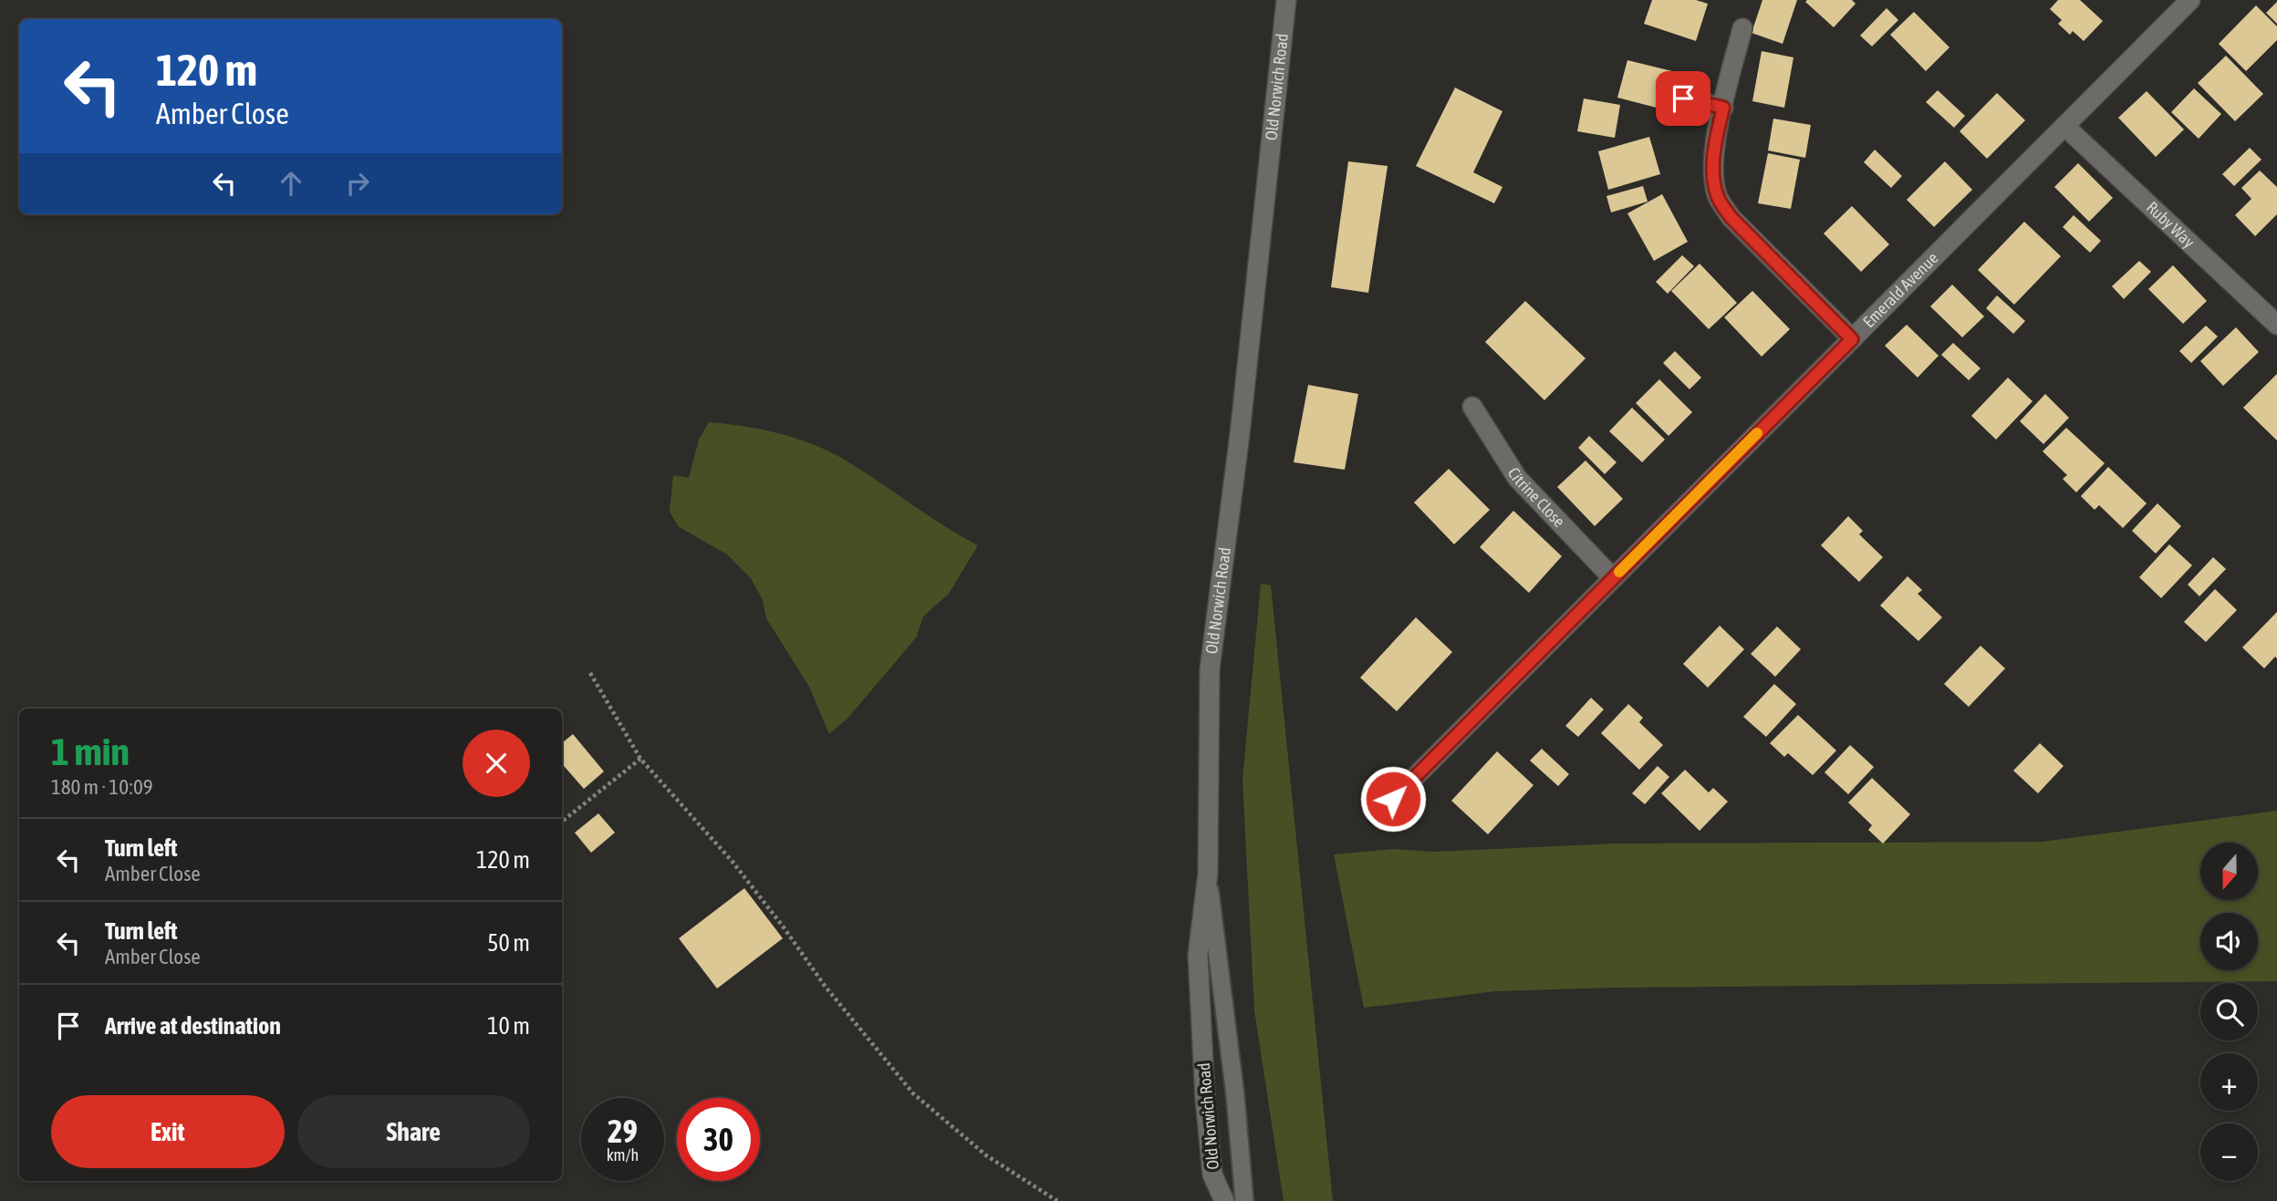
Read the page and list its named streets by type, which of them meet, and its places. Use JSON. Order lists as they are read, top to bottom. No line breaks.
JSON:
{"streets":{"street":["Old Norwich Road","Ruby Way","Emerald Avenue","Citrine Close"]},"crossings":[["Ruby Way","Emerald Avenue"],["Emerald Avenue","Citrine Close"]],"north":"bottom","page":{"turn":["120 m","Amber Close"],"heading":["1 min","180 m · 10:09"],"list":[{"name":"Turn left","note":"Amber Close","value":"120 m"},{"name":"Turn left","note":"Amber Close","value":"50 m"},{"name":"Arrive at destination","value":"10 m"}],"map_buttons":["+","−"],"buttons":["Exit","Share"],"speed":"29 km/h","limit":"30"}}
